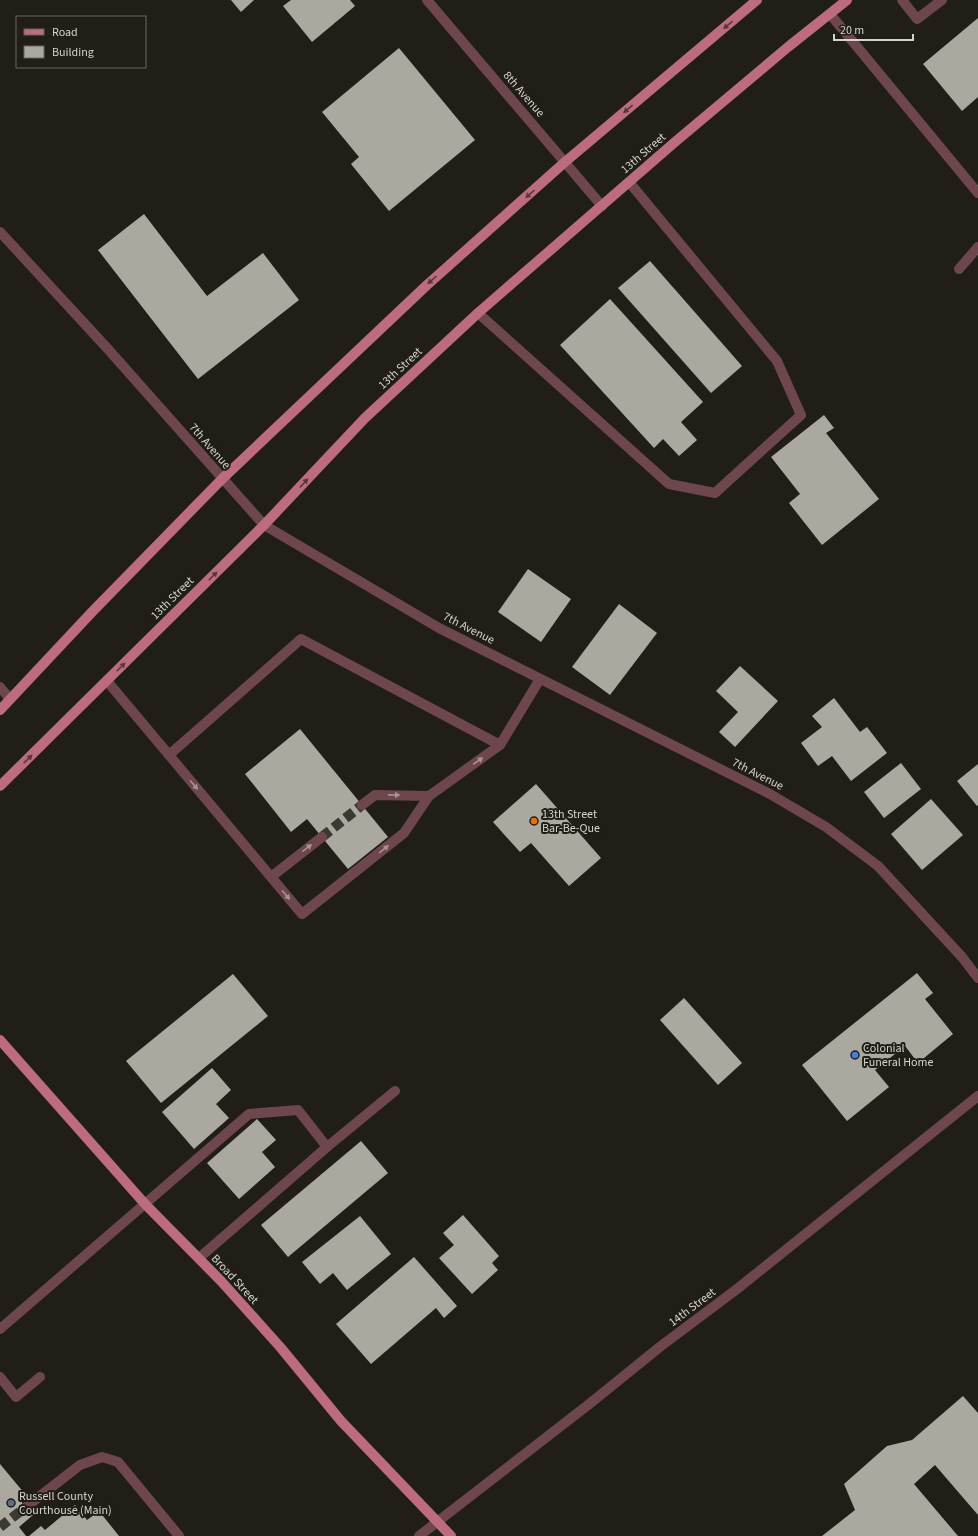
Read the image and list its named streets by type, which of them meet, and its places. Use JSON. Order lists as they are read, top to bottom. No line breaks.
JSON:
{"streets":{"main road":["13th Street","Broad Street"],"street":["8th Avenue","7th Avenue","14th Street"]},"crossings":[["8th Avenue","13th Street"],["13th Street","7th Avenue"],["Broad Street","14th Street"]],"places":["13th Street Bar-Be-Que","Colonial Funeral Home","Russell County Courthouse (Main)"],"legend":["Road","Building"],"scale_bar":"20 m"}
